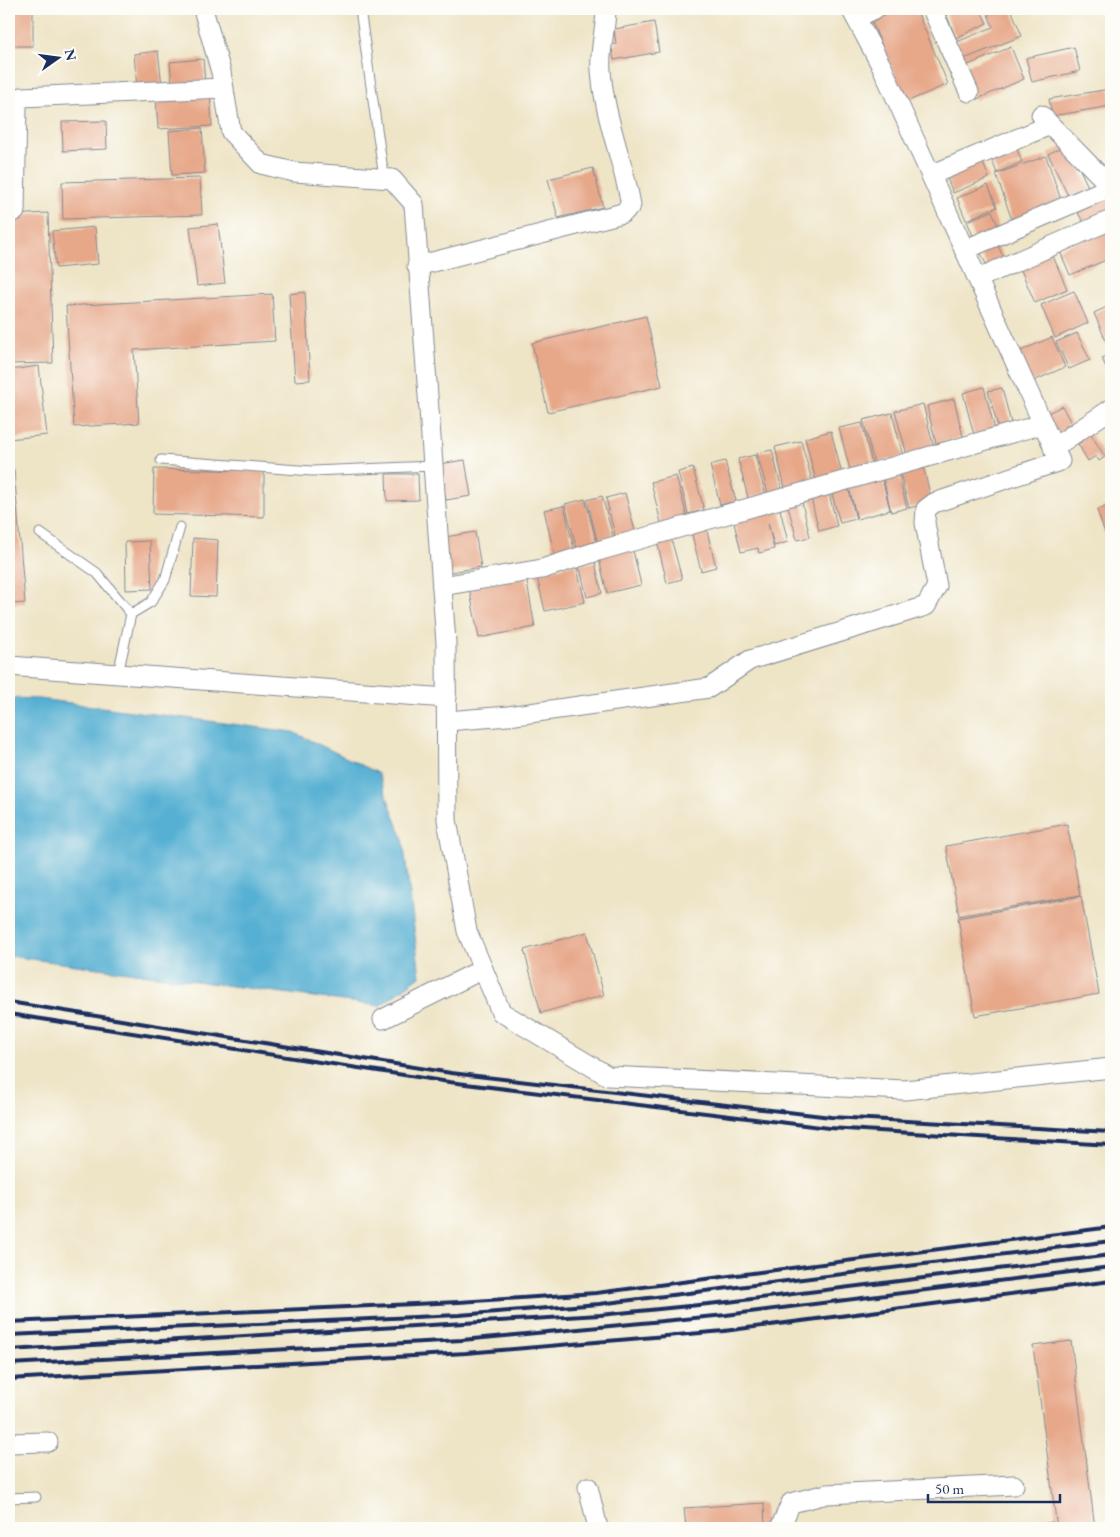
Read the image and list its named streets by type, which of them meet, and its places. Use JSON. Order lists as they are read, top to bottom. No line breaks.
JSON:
{"scale_bar":"50 m","north":"right"}
